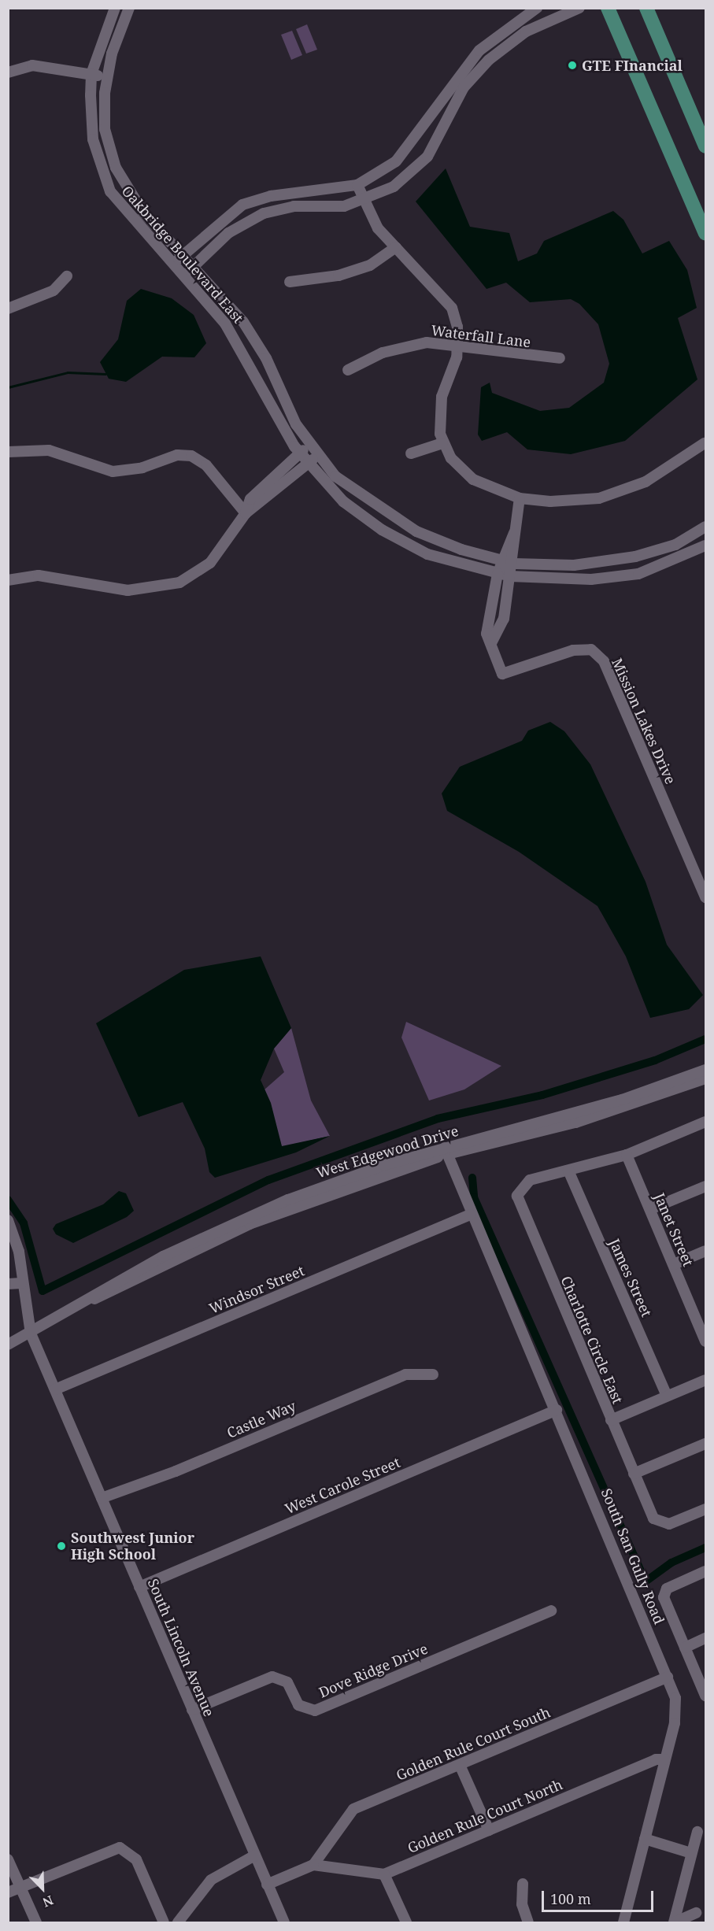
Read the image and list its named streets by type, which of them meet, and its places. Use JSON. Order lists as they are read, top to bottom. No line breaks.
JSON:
{"streets":{"street":["Oakbridge Boulevard East","Waterfall Lane","Mission Lakes Drive","West Edgewood Drive","Janet Street","James Street","Windsor Street","Charlotte Circle East","Castle Way","West Carole Street","South San Gully Road","South Lincoln Avenue","Dove Ridge Drive","Golden Rule Court South","Golden Rule Court North"]},"crossings":[["Oakbridge Boulevard East","Mission Lakes Drive"],["West Edgewood Drive","South San Gully Road"],["West Edgewood Drive","South Lincoln Avenue"],["James Street","Charlotte Circle East"],["Windsor Street","South San Gully Road"],["Windsor Street","South Lincoln Avenue"],["Castle Way","South Lincoln Avenue"],["West Carole Street","South San Gully Road"],["West Carole Street","South Lincoln Avenue"],["South San Gully Road","Golden Rule Court South"],["South San Gully Road","Golden Rule Court North"],["South Lincoln Avenue","Dove Ridge Drive"]],"places":["GTE FInancial","Southwest Junior High School"],"scale_bar":"100 m","north":"bottom right"}
